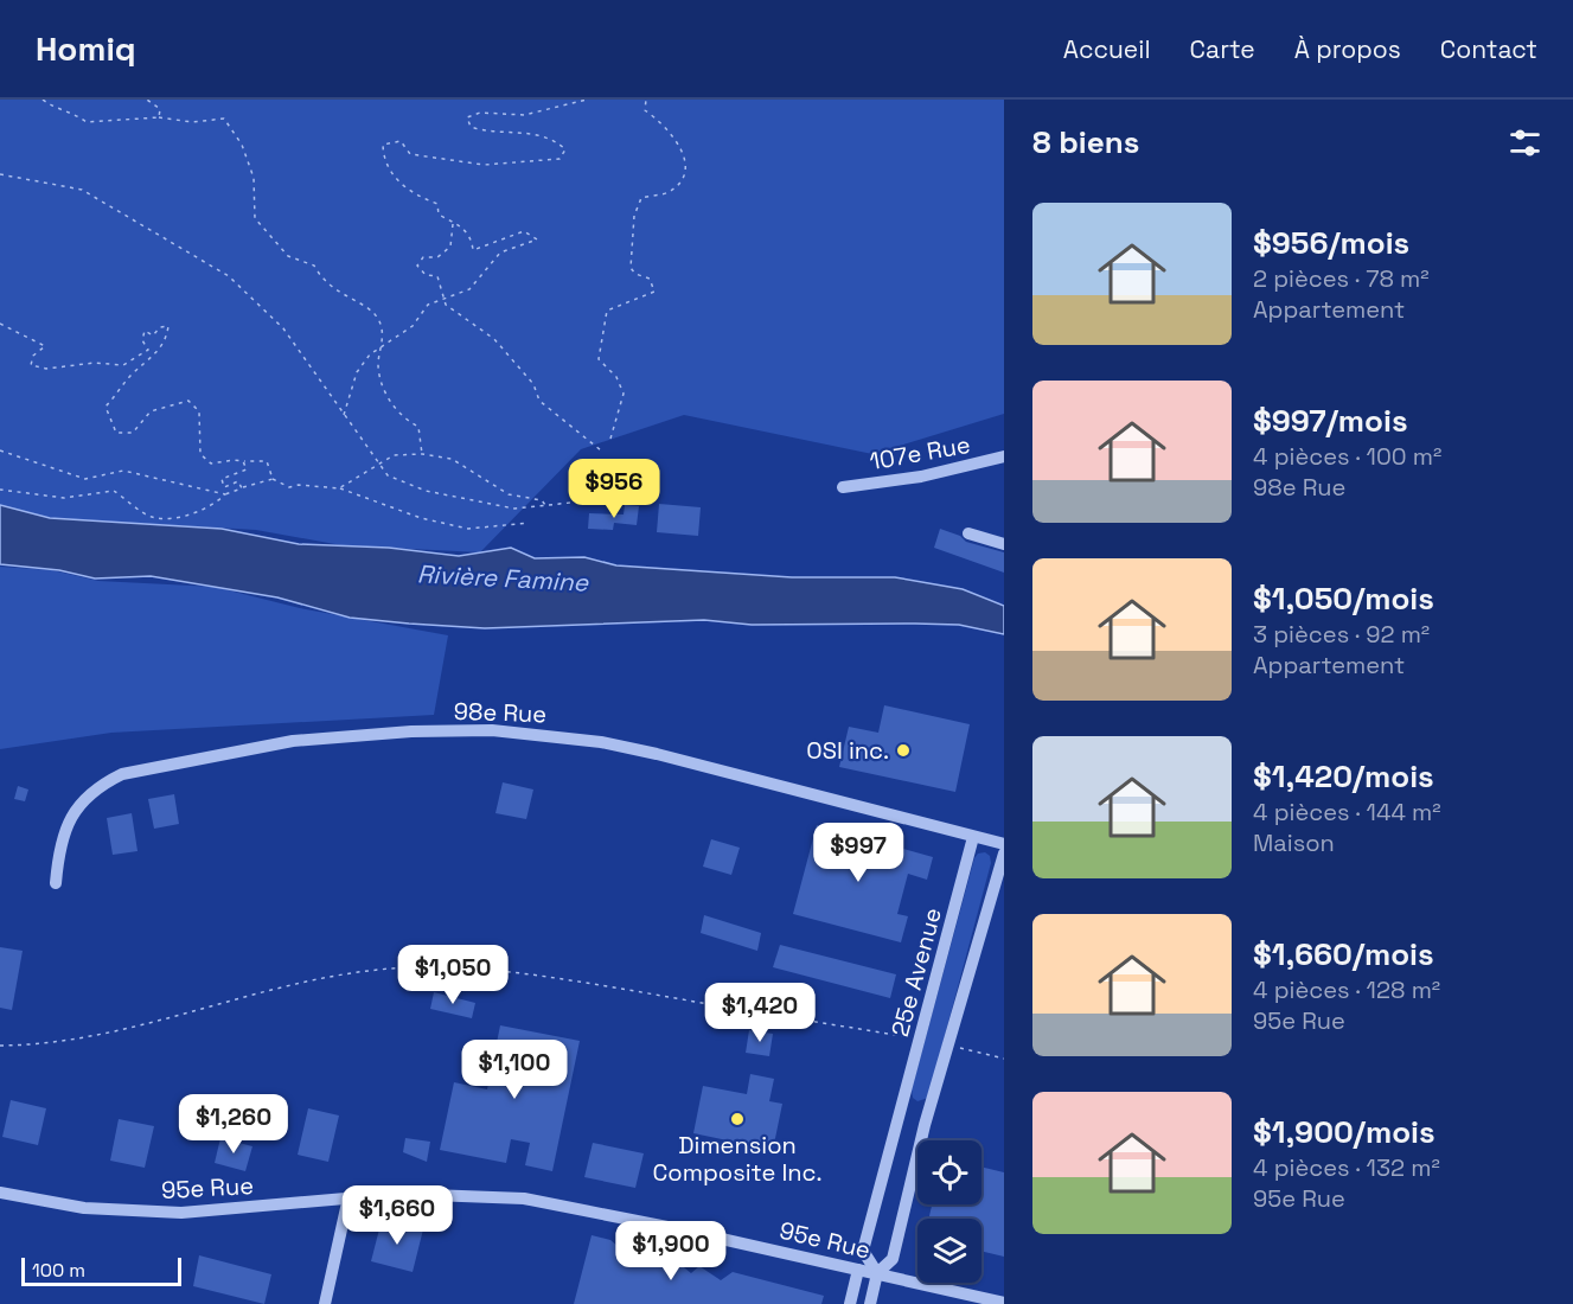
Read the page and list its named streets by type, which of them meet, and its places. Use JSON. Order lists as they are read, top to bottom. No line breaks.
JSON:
{"streets":{"street":["107e Rue","98e Rue","25e Avenue","95e Rue"]},"crossings":[["98e Rue","25e Avenue"],["25e Avenue","95e Rue"]],"water":["Rivière Famine"],"places":["OSI inc.","Dimension Composite Inc."],"scale_bar":"100 m","page":{"header":"Homiq","nav":["Accueil","Carte","À propos","Contact"],"heading":"8 biens","list":[{"name":"$956/mois","note":"2 pièces · 78 m² · Appartement"},{"name":"$997/mois","note":"4 pièces · 100 m² · 98e Rue"},{"name":"$1,050/mois","note":"3 pièces · 92 m² · Appartement"},{"name":"$1,420/mois","note":"4 pièces · 144 m² · Maison"},{"name":"$1,660/mois","note":"4 pièces · 128 m² · 95e Rue"},{"name":"$1,900/mois","note":"4 pièces · 132 m² · 95e Rue"}],"price":["$956","$997","$1,050","$1,420","$1,100","$1,260","$1,660","$1,900"],"scale":"100 m"}}
